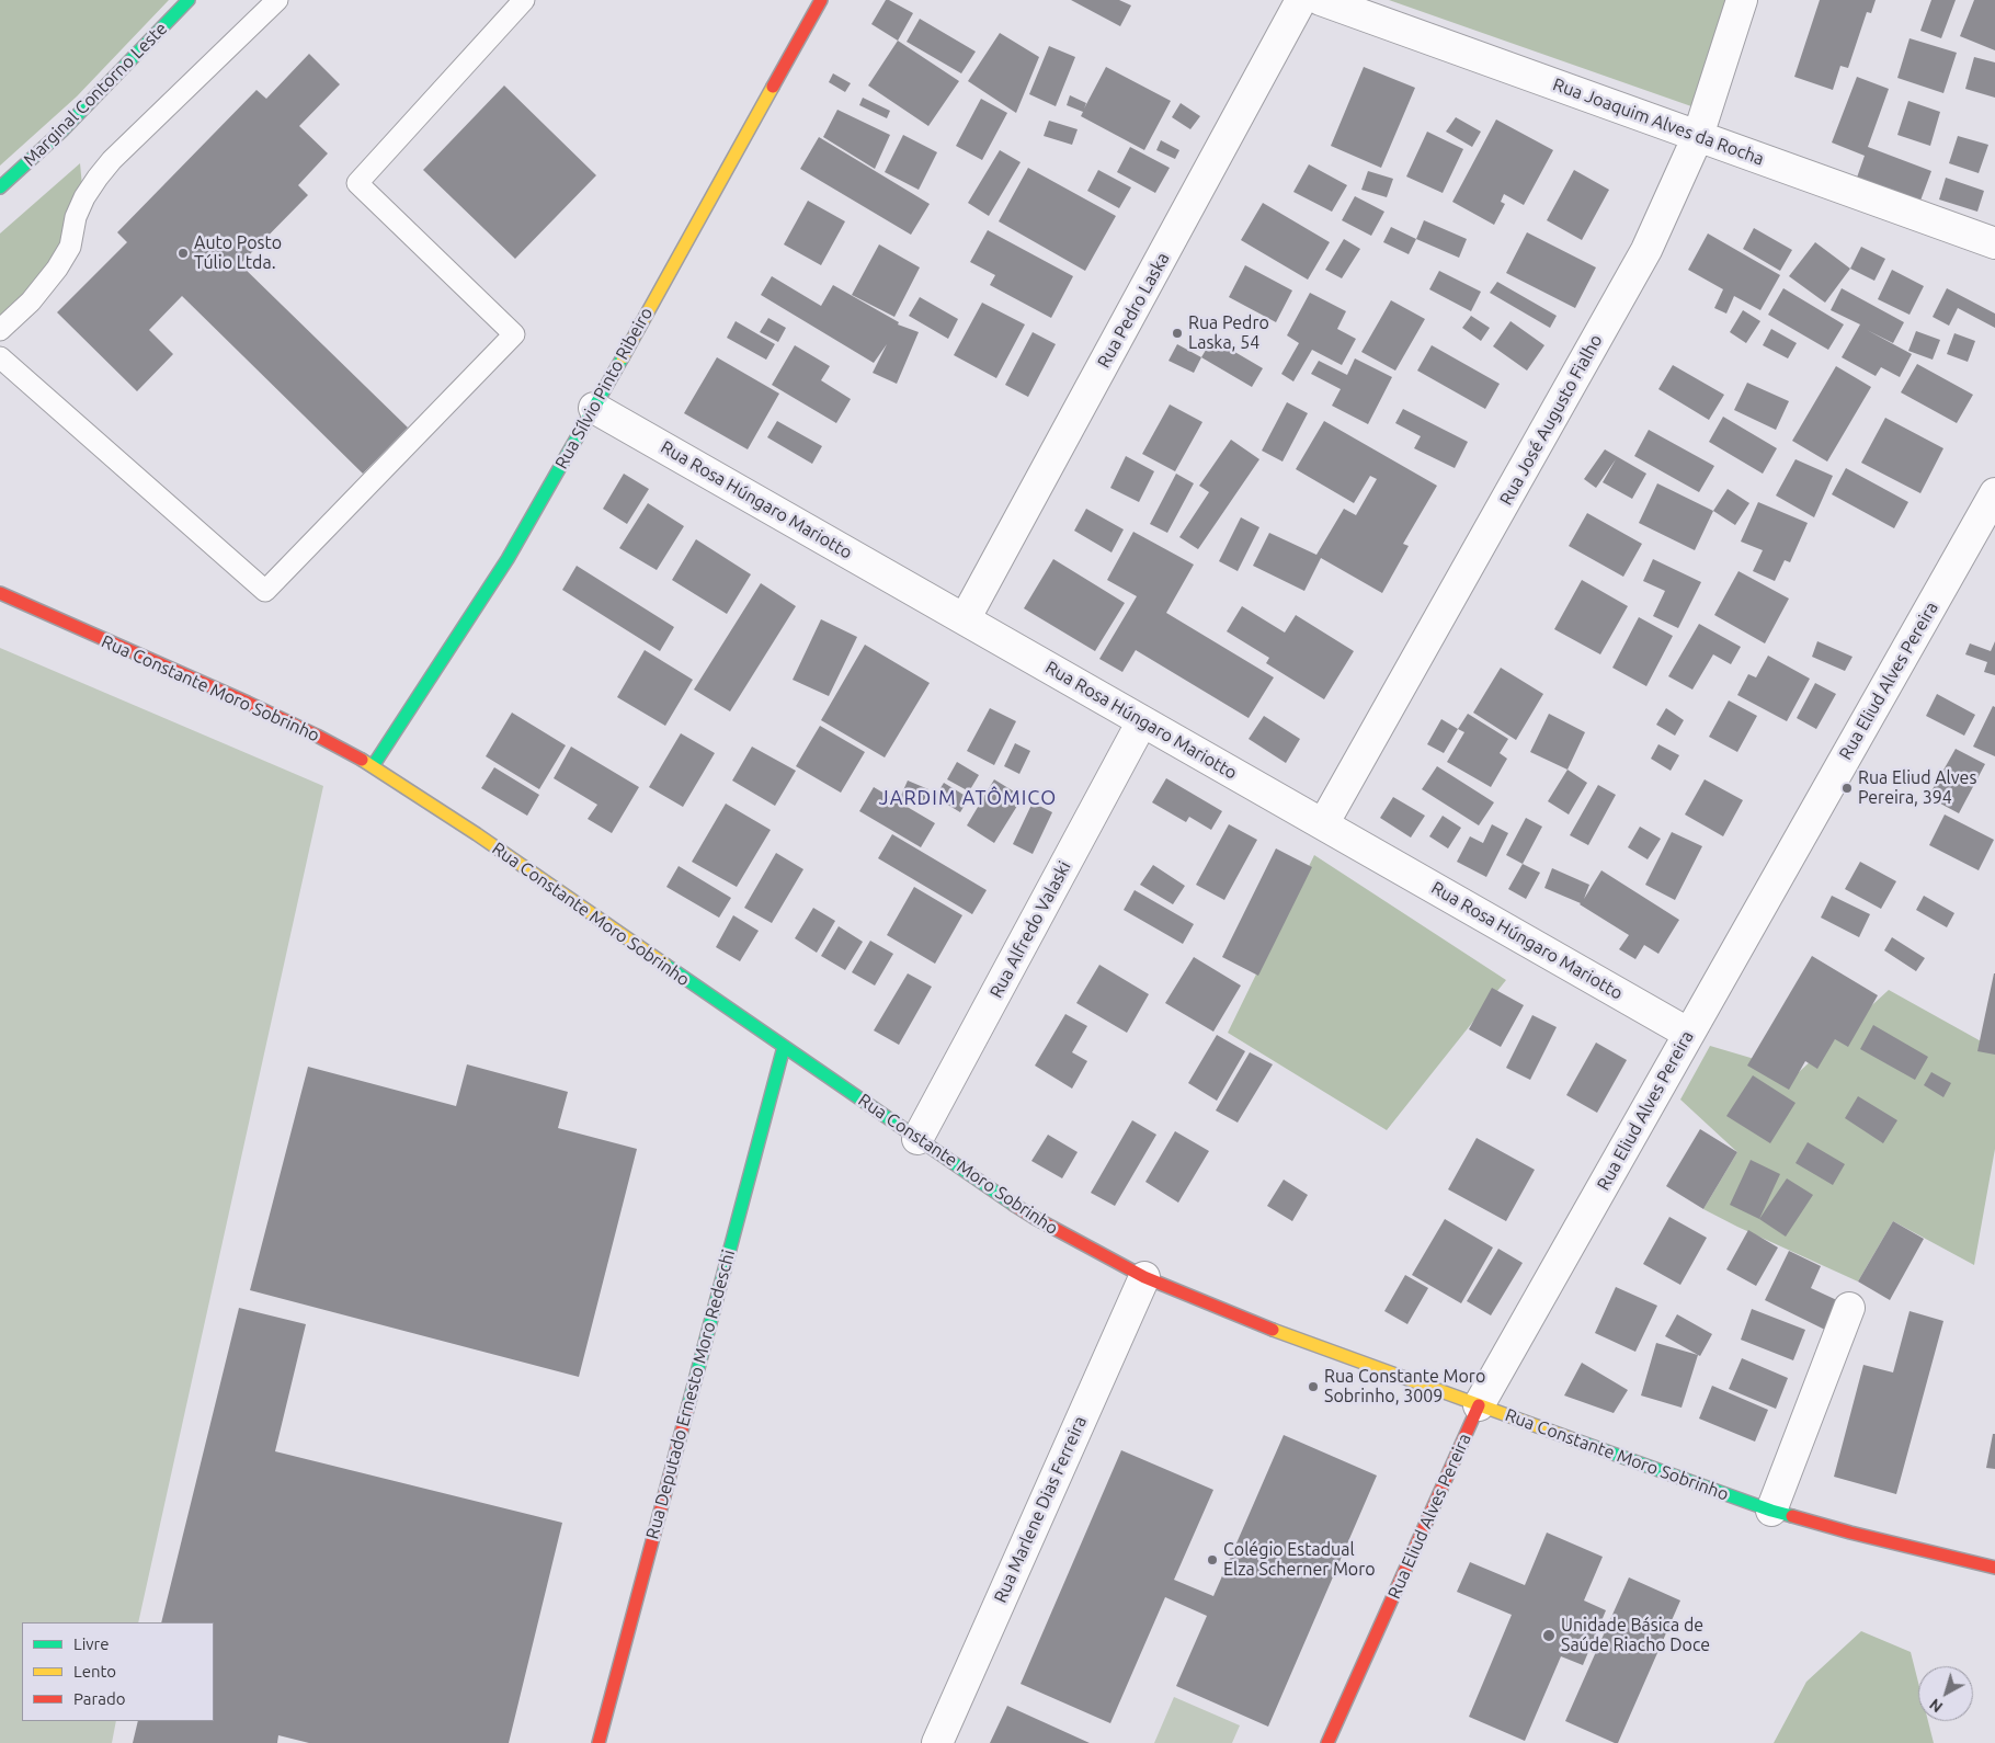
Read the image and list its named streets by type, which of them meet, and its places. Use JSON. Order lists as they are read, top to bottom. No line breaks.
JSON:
{"streets":{"main road":["Marginal Contorno Leste","Rua Sílvio Pinto Ribeiro","Rua Eliud Alves Pereira","Rua Constante Moro Sobrinho","Rua Deputado Ernesto Moro Redeschi"],"street":["Rua Joaquim Alves da Rocha","Rua Pedro Laska","Rua José Augusto Fialho","Rua Rosa Húngaro Mariotto","Rua Alfredo Valaski","Rua Marlene Dias Ferreira"]},"crossings":[["Rua Joaquim Alves da Rocha","Rua José Augusto Fialho"],["Rua Pedro Laska","Rua Rosa Húngaro Mariotto"],["Rua Sílvio Pinto Ribeiro","Rua Rosa Húngaro Mariotto"],["Rua Sílvio Pinto Ribeiro","Rua Constante Moro Sobrinho"],["Rua José Augusto Fialho","Rua Rosa Húngaro Mariotto"],["Rua Rosa Húngaro Mariotto","Rua Eliud Alves Pereira"],["Rua Rosa Húngaro Mariotto","Rua Alfredo Valaski"],["Rua Eliud Alves Pereira","Rua Constante Moro Sobrinho"],["Rua Constante Moro Sobrinho","Rua Alfredo Valaski"],["Rua Constante Moro Sobrinho","Rua Deputado Ernesto Moro Redeschi"],["Rua Constante Moro Sobrinho","Rua Marlene Dias Ferreira"]],"districts":["JARDIM ATÔMICO"],"places":["Auto Posto Túlio Ltda.","Rua Pedro Laska, 54","Rua Eliud Alves Pereira, 394","Rua Constante Moro Sobrinho, 3009","Colégio Estadual Elza Scherner Moro","Unidade Básica de Saúde Riacho Doce"],"legend":["Livre","Lento","Parado"],"north":"bottom left"}
